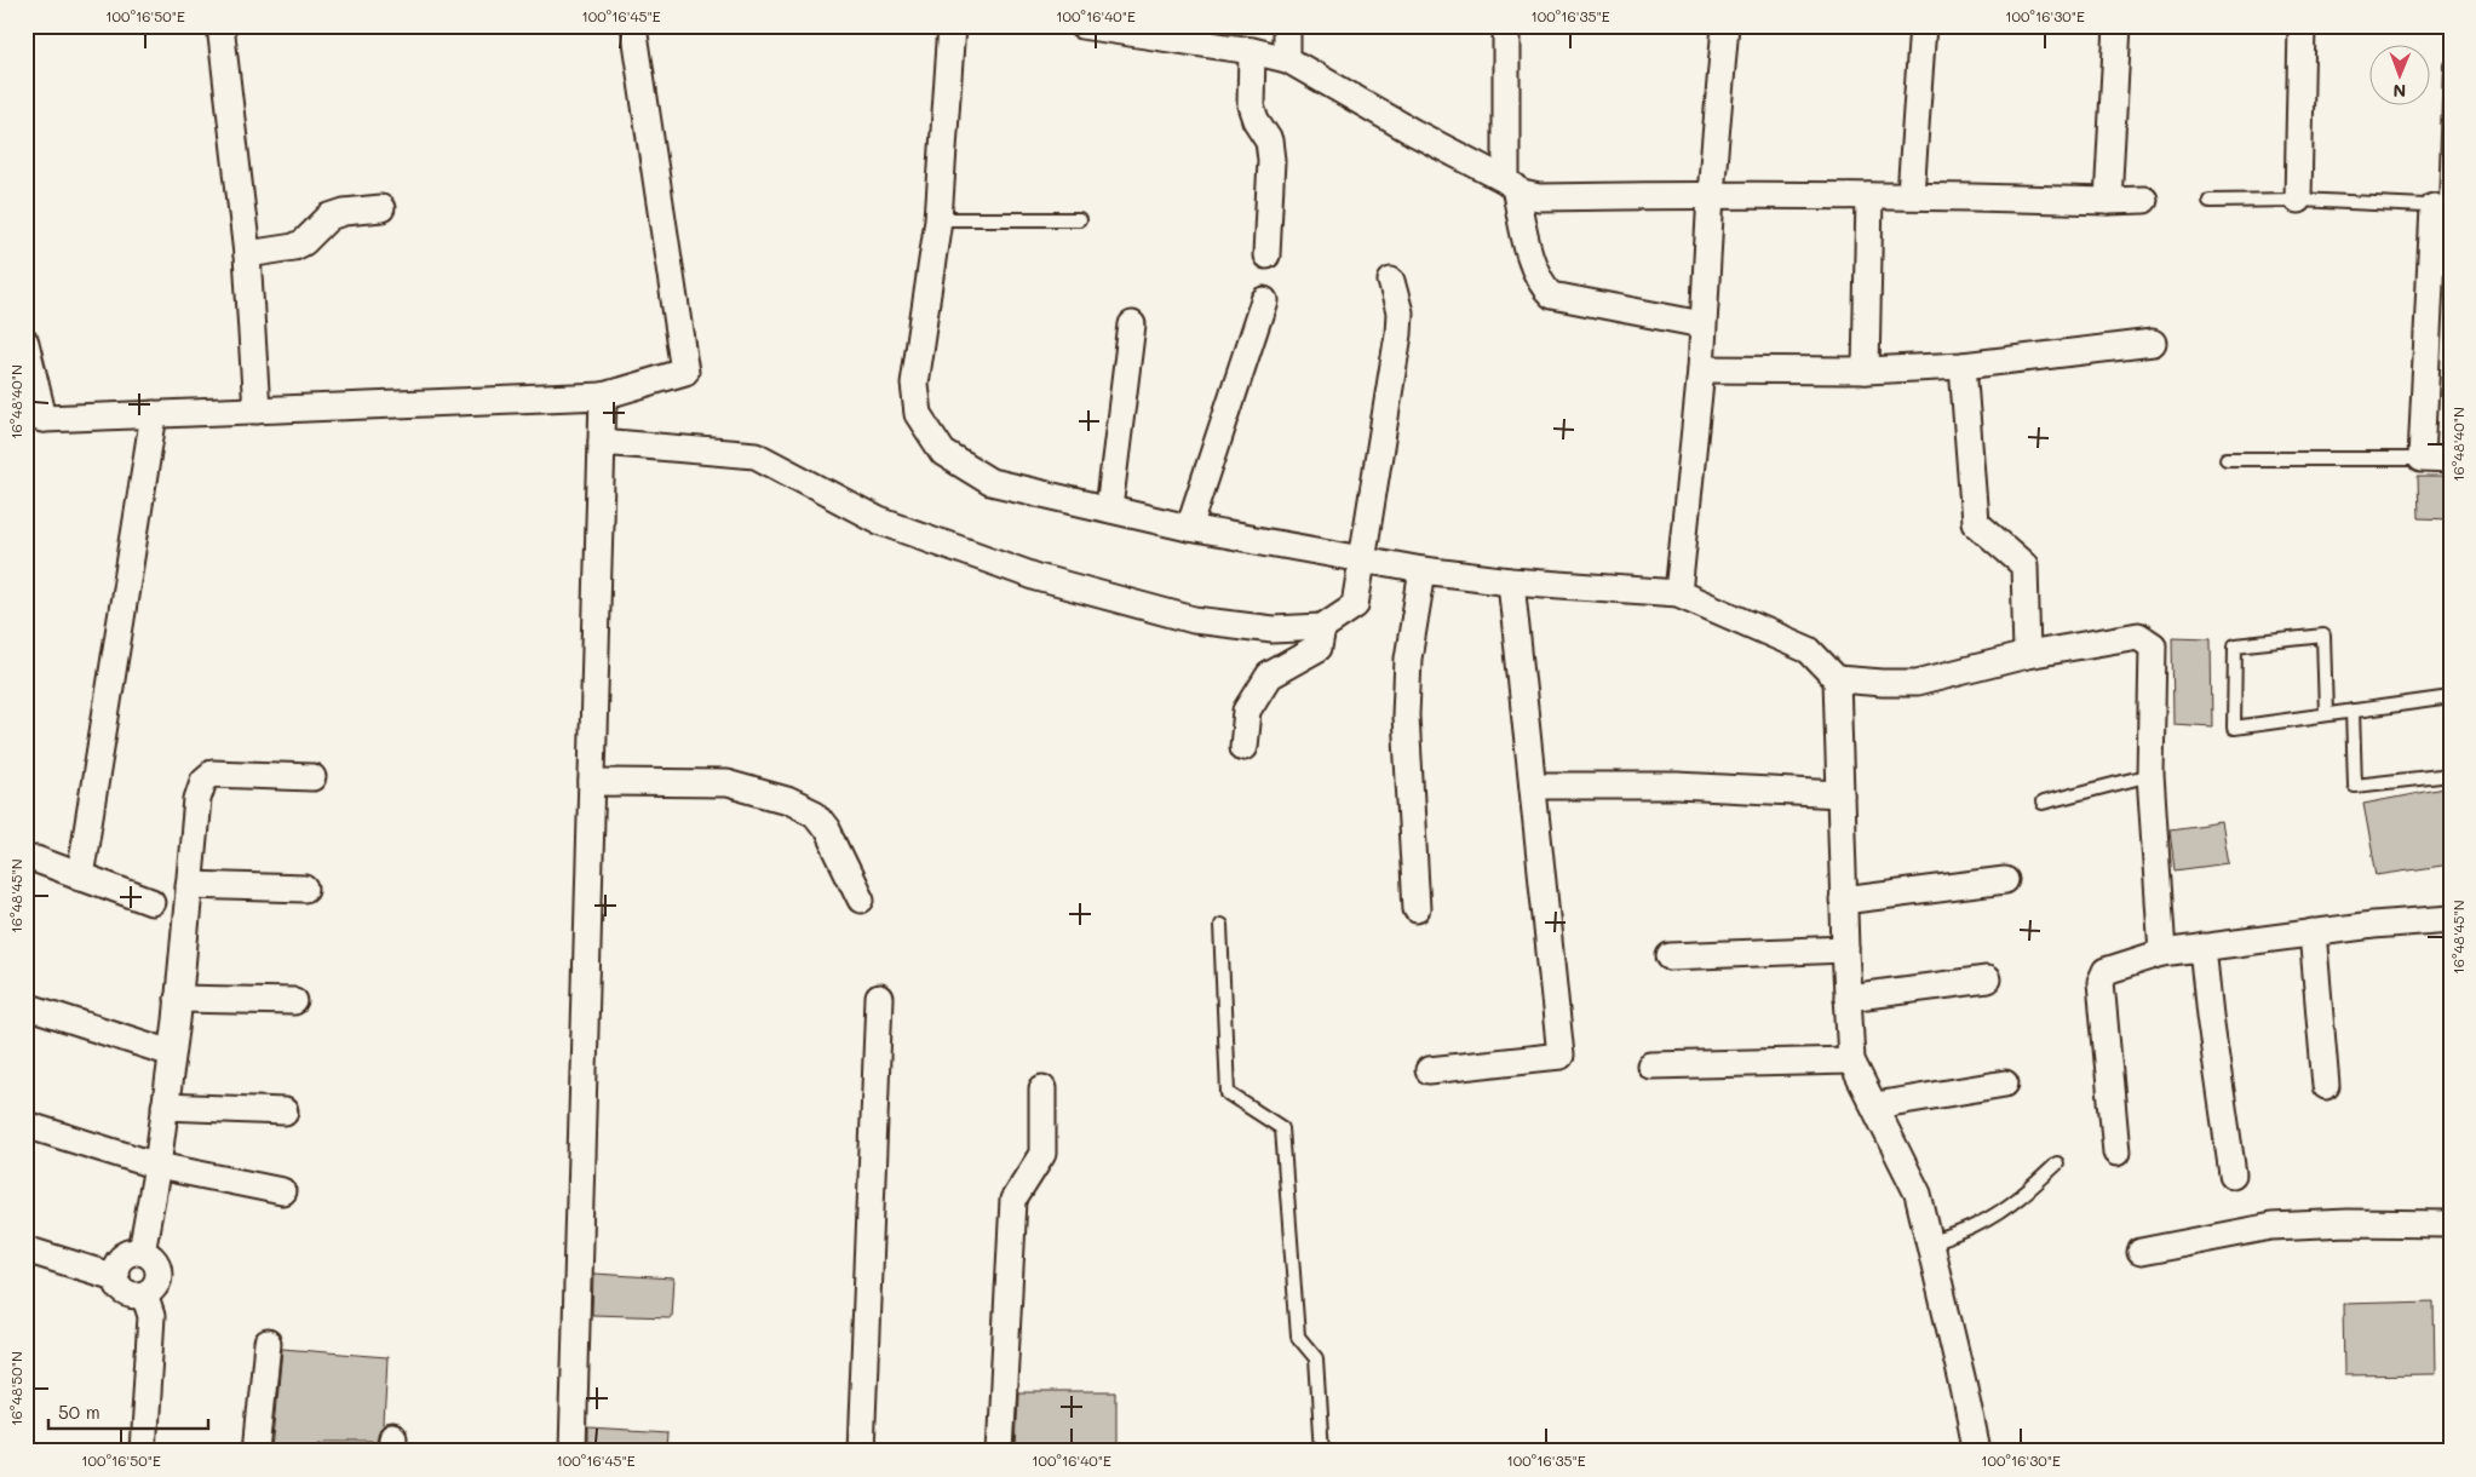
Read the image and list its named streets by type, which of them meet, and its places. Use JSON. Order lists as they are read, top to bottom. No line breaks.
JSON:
{"scale_bar":"50 m","north":"bottom","coordinates":["100°16'50\"E","100°16'45\"E","100°16'40\"E","100°16'35\"E","100°16'30\"E","16°48'40\"N","16°48'45\"N","16°48'50\"N"]}
